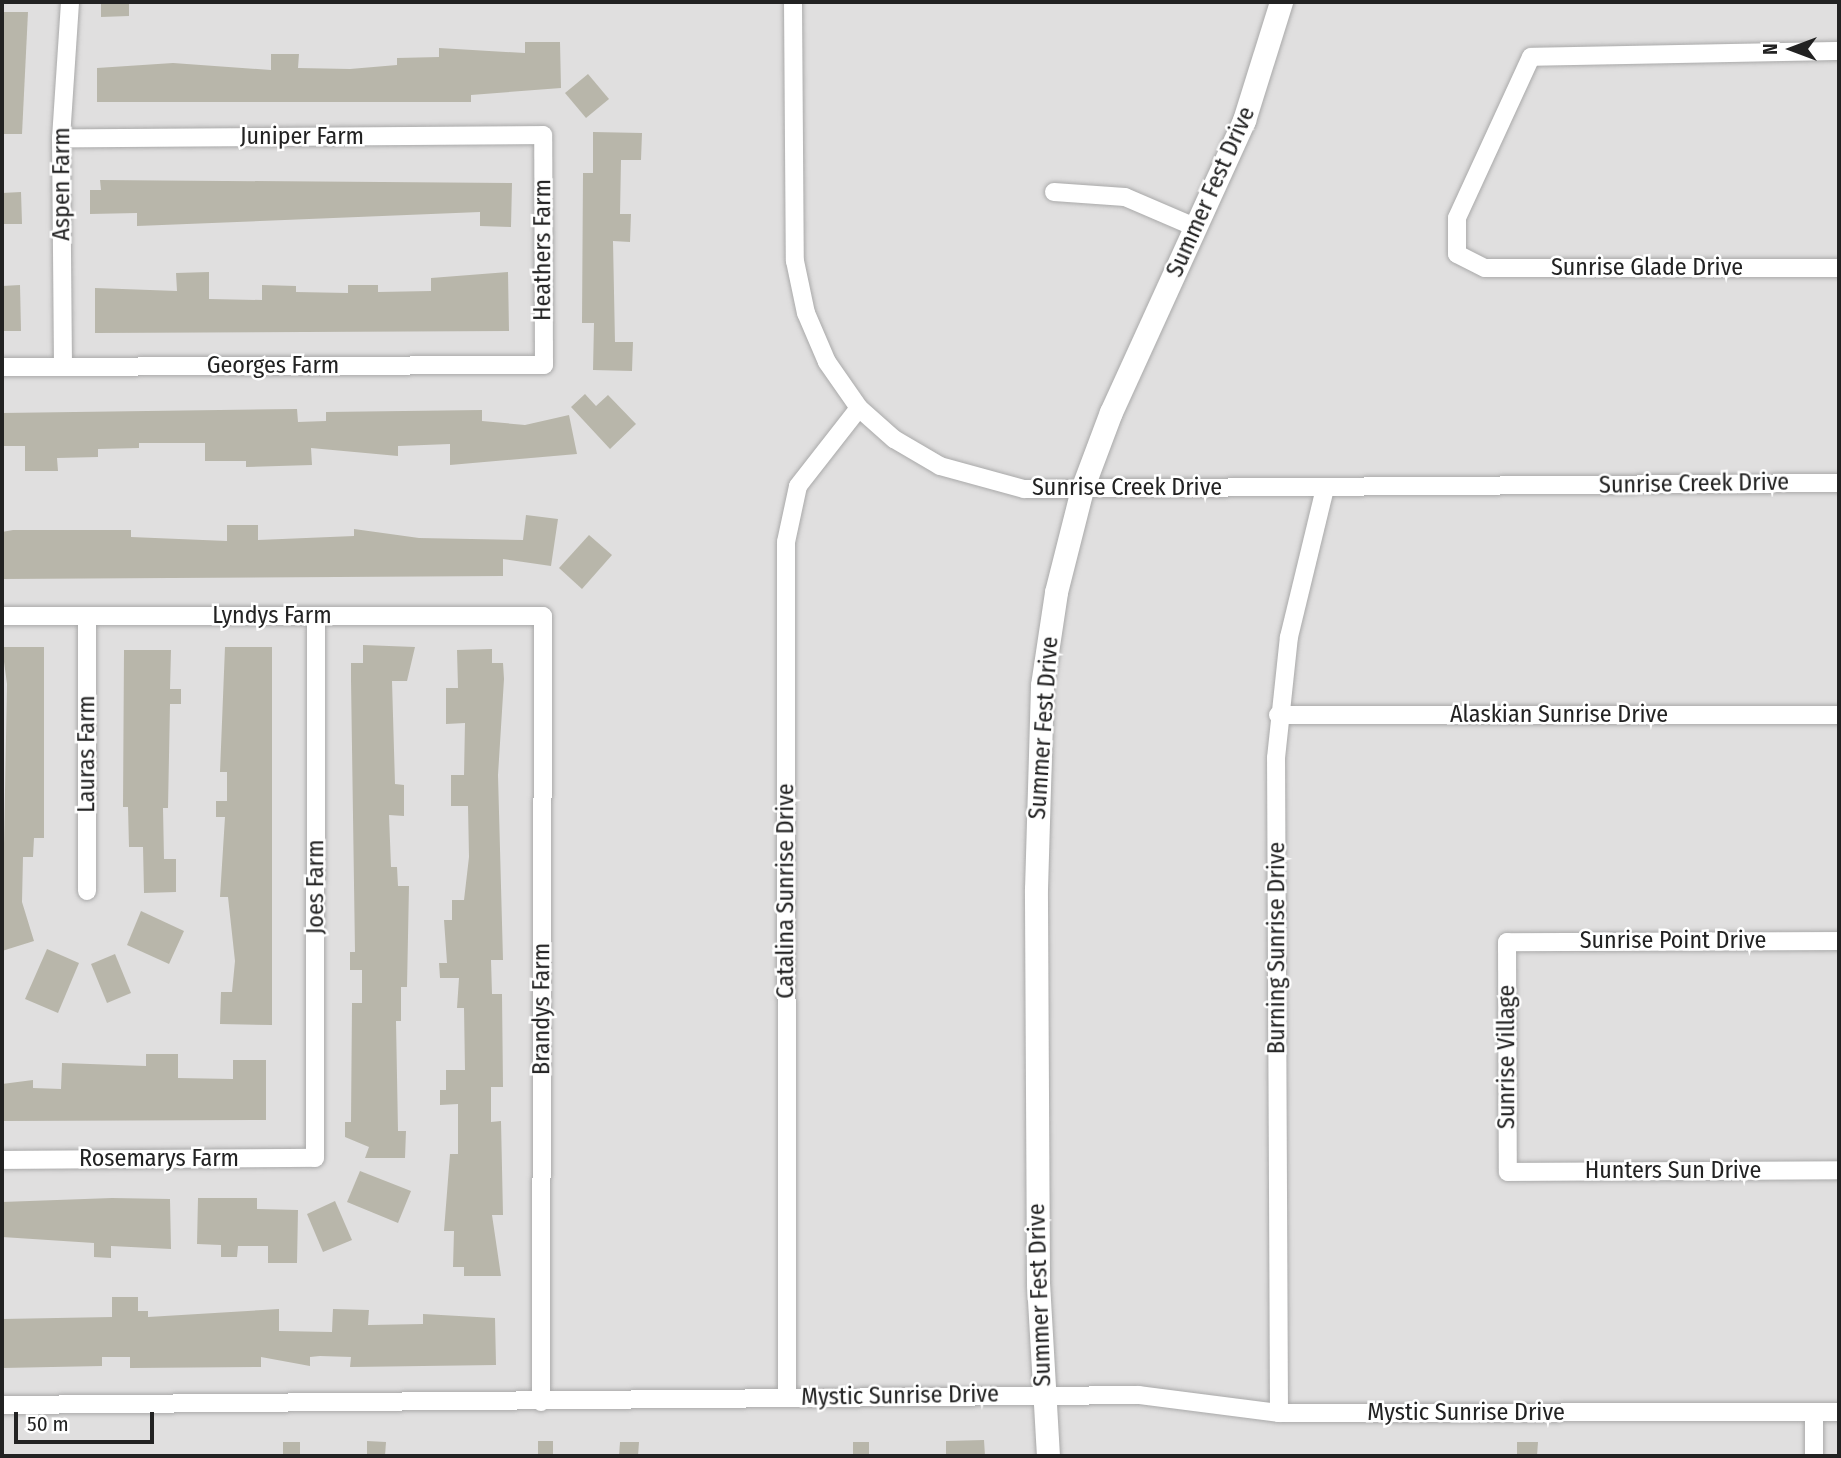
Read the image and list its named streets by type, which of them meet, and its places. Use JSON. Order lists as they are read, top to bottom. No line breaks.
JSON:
{"streets":{"street":["Juniper Farm","Aspen Farm","Summer Fest Drive","Heathers Farm","Sunrise Glade Drive","Georges Farm","Sunrise Creek Drive","Lyndys Farm","Alaskian Sunrise Drive","Lauras Farm","Joes Farm","Catalina Sunrise Drive","Sunrise Point Drive","Burning Sunrise Drive","Brandys Farm","Sunrise Village","Rosemarys Farm","Hunters Sun Drive","Mystic Sunrise Drive"]},"crossings":[["Juniper Farm","Aspen Farm"],["Juniper Farm","Heathers Farm"],["Aspen Farm","Georges Farm"],["Summer Fest Drive","Sunrise Creek Drive"],["Summer Fest Drive","Mystic Sunrise Drive"],["Heathers Farm","Georges Farm"],["Sunrise Creek Drive","Catalina Sunrise Drive"],["Sunrise Creek Drive","Burning Sunrise Drive"],["Lyndys Farm","Lauras Farm"],["Lyndys Farm","Joes Farm"],["Lyndys Farm","Brandys Farm"],["Alaskian Sunrise Drive","Burning Sunrise Drive"],["Joes Farm","Rosemarys Farm"],["Catalina Sunrise Drive","Mystic Sunrise Drive"],["Sunrise Point Drive","Sunrise Village"],["Burning Sunrise Drive","Mystic Sunrise Drive"],["Brandys Farm","Mystic Sunrise Drive"],["Sunrise Village","Hunters Sun Drive"]],"scale_bar":"50 m","north":"left"}
